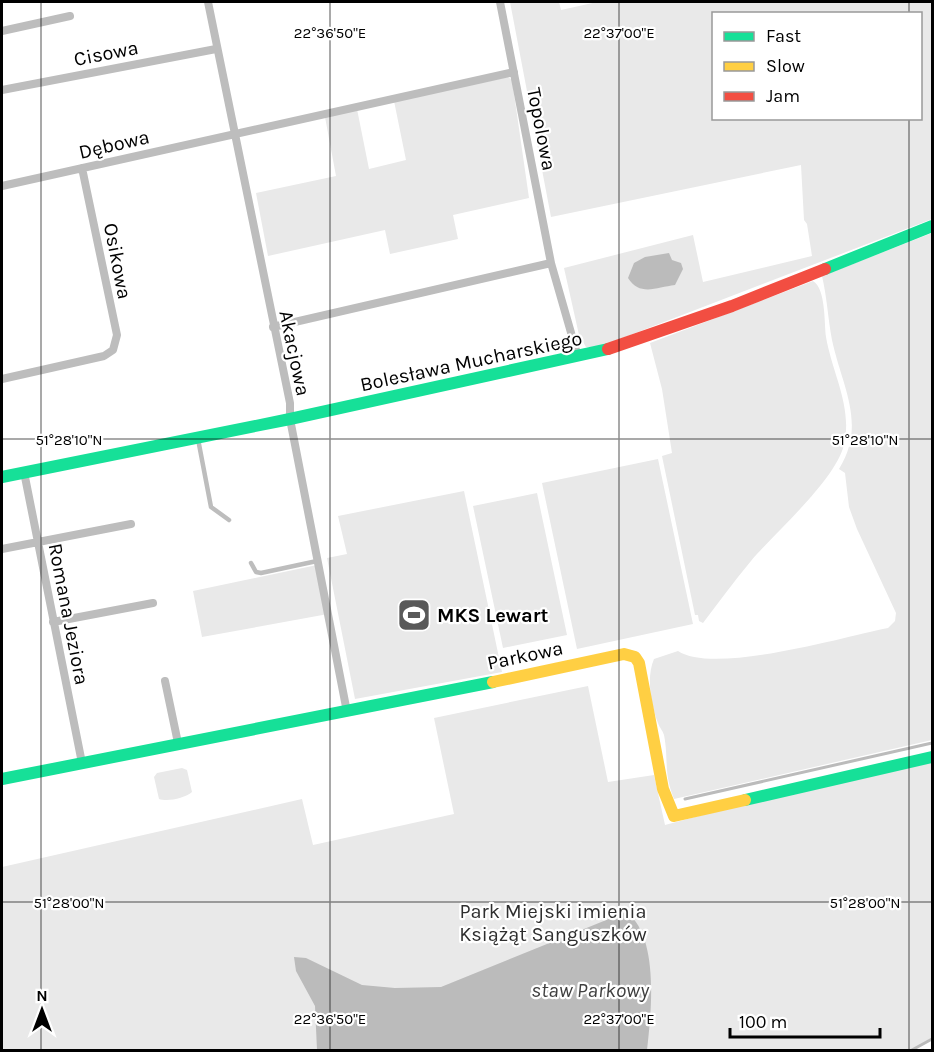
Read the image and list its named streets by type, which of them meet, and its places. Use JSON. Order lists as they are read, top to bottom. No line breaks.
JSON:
{"streets":{"street":["Cisowa","Topolowa","Dębowa","Osikowa","Akacjowa","Bolesława Mucharskiego","Romana Jeziora","Parkowa"]},"crossings":[["Cisowa","Akacjowa"],["Topolowa","Dębowa"],["Topolowa","Bolesława Mucharskiego"],["Dębowa","Osikowa"],["Dębowa","Akacjowa"],["Akacjowa","Bolesława Mucharskiego"],["Akacjowa","Parkowa"],["Bolesława Mucharskiego","Romana Jeziora"],["Romana Jeziora","Parkowa"]],"water":["staw Parkowy"],"parks":["Park Miejski imienia Książąt Sanguszków"],"places":{"sports":["MKS Lewart"]},"legend":["Fast","Slow","Jam"],"scale_bar":"100 m","north":"top","coordinates":["22°36'50\"E","22°37'00\"E","51°28'10\"N","51°28'00\"N"]}
